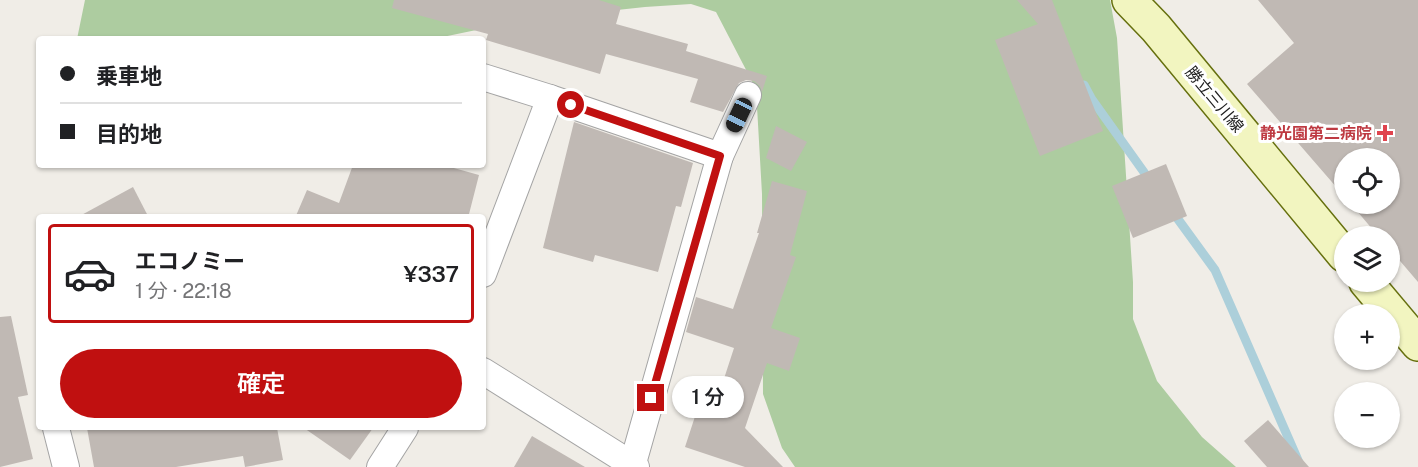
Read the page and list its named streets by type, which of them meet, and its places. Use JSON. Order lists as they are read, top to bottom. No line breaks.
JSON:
{"streets":{"main road":["勝立三川線"]},"places":{"health":["静光園第二病院"]},"page":{"banner":["乗車地","目的地"],"map_buttons":["+","−"],"list":[{"name":"エコノミー","note":"1 分 · 22:18","value":"¥337"}],"buttons":"確定","bubble":"1 分"}}
